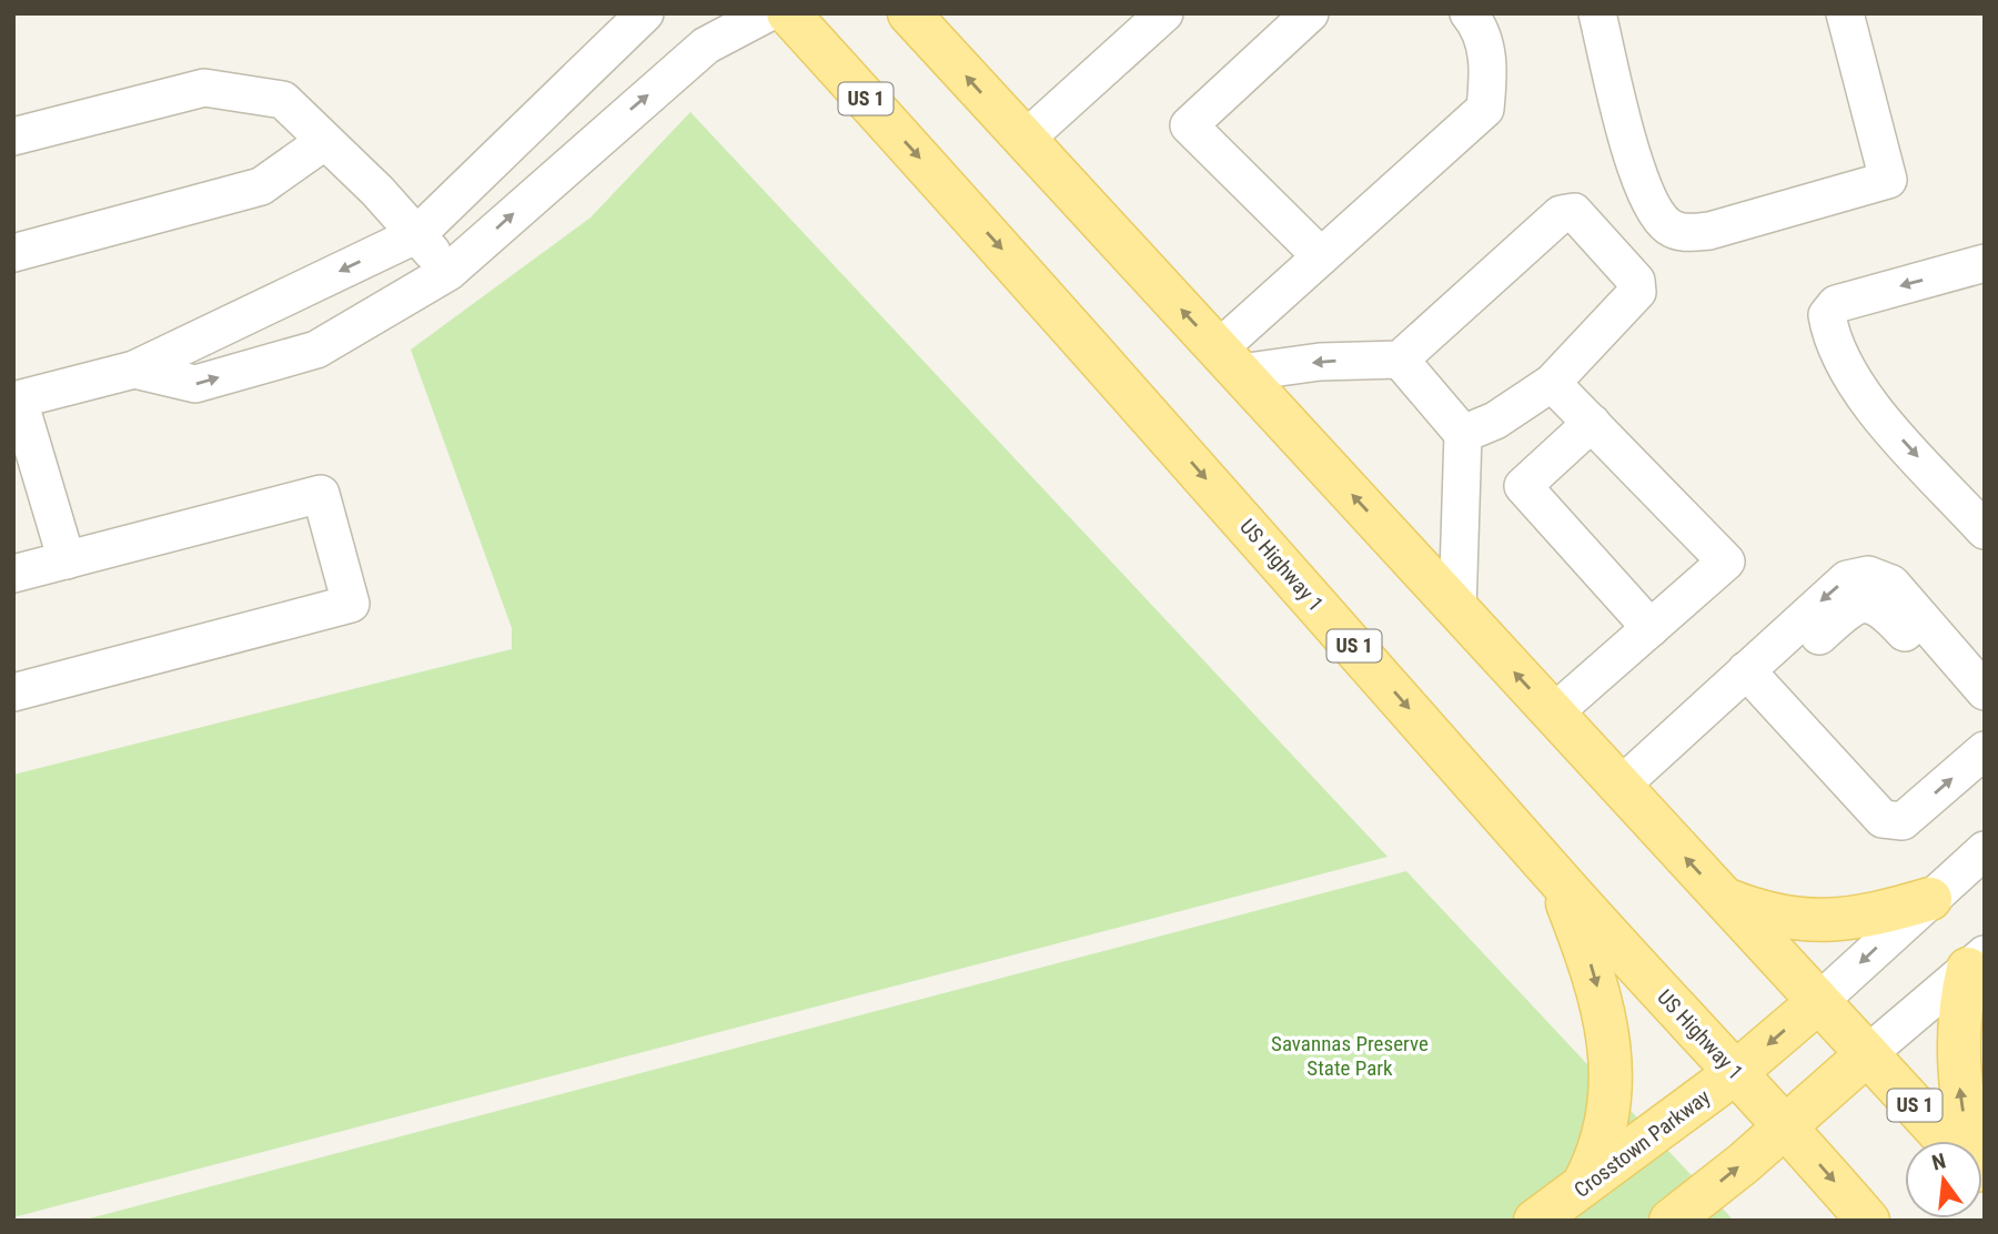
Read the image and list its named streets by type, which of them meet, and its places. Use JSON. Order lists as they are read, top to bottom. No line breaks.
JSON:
{"streets":{"main road":["US 1","US Highway 1","Crosstown Parkway"]},"crossings":[["US 1","Crosstown Parkway"],["US Highway 1","Crosstown Parkway"]],"parks":["Savannas Preserve State Park"],"north":"top"}
